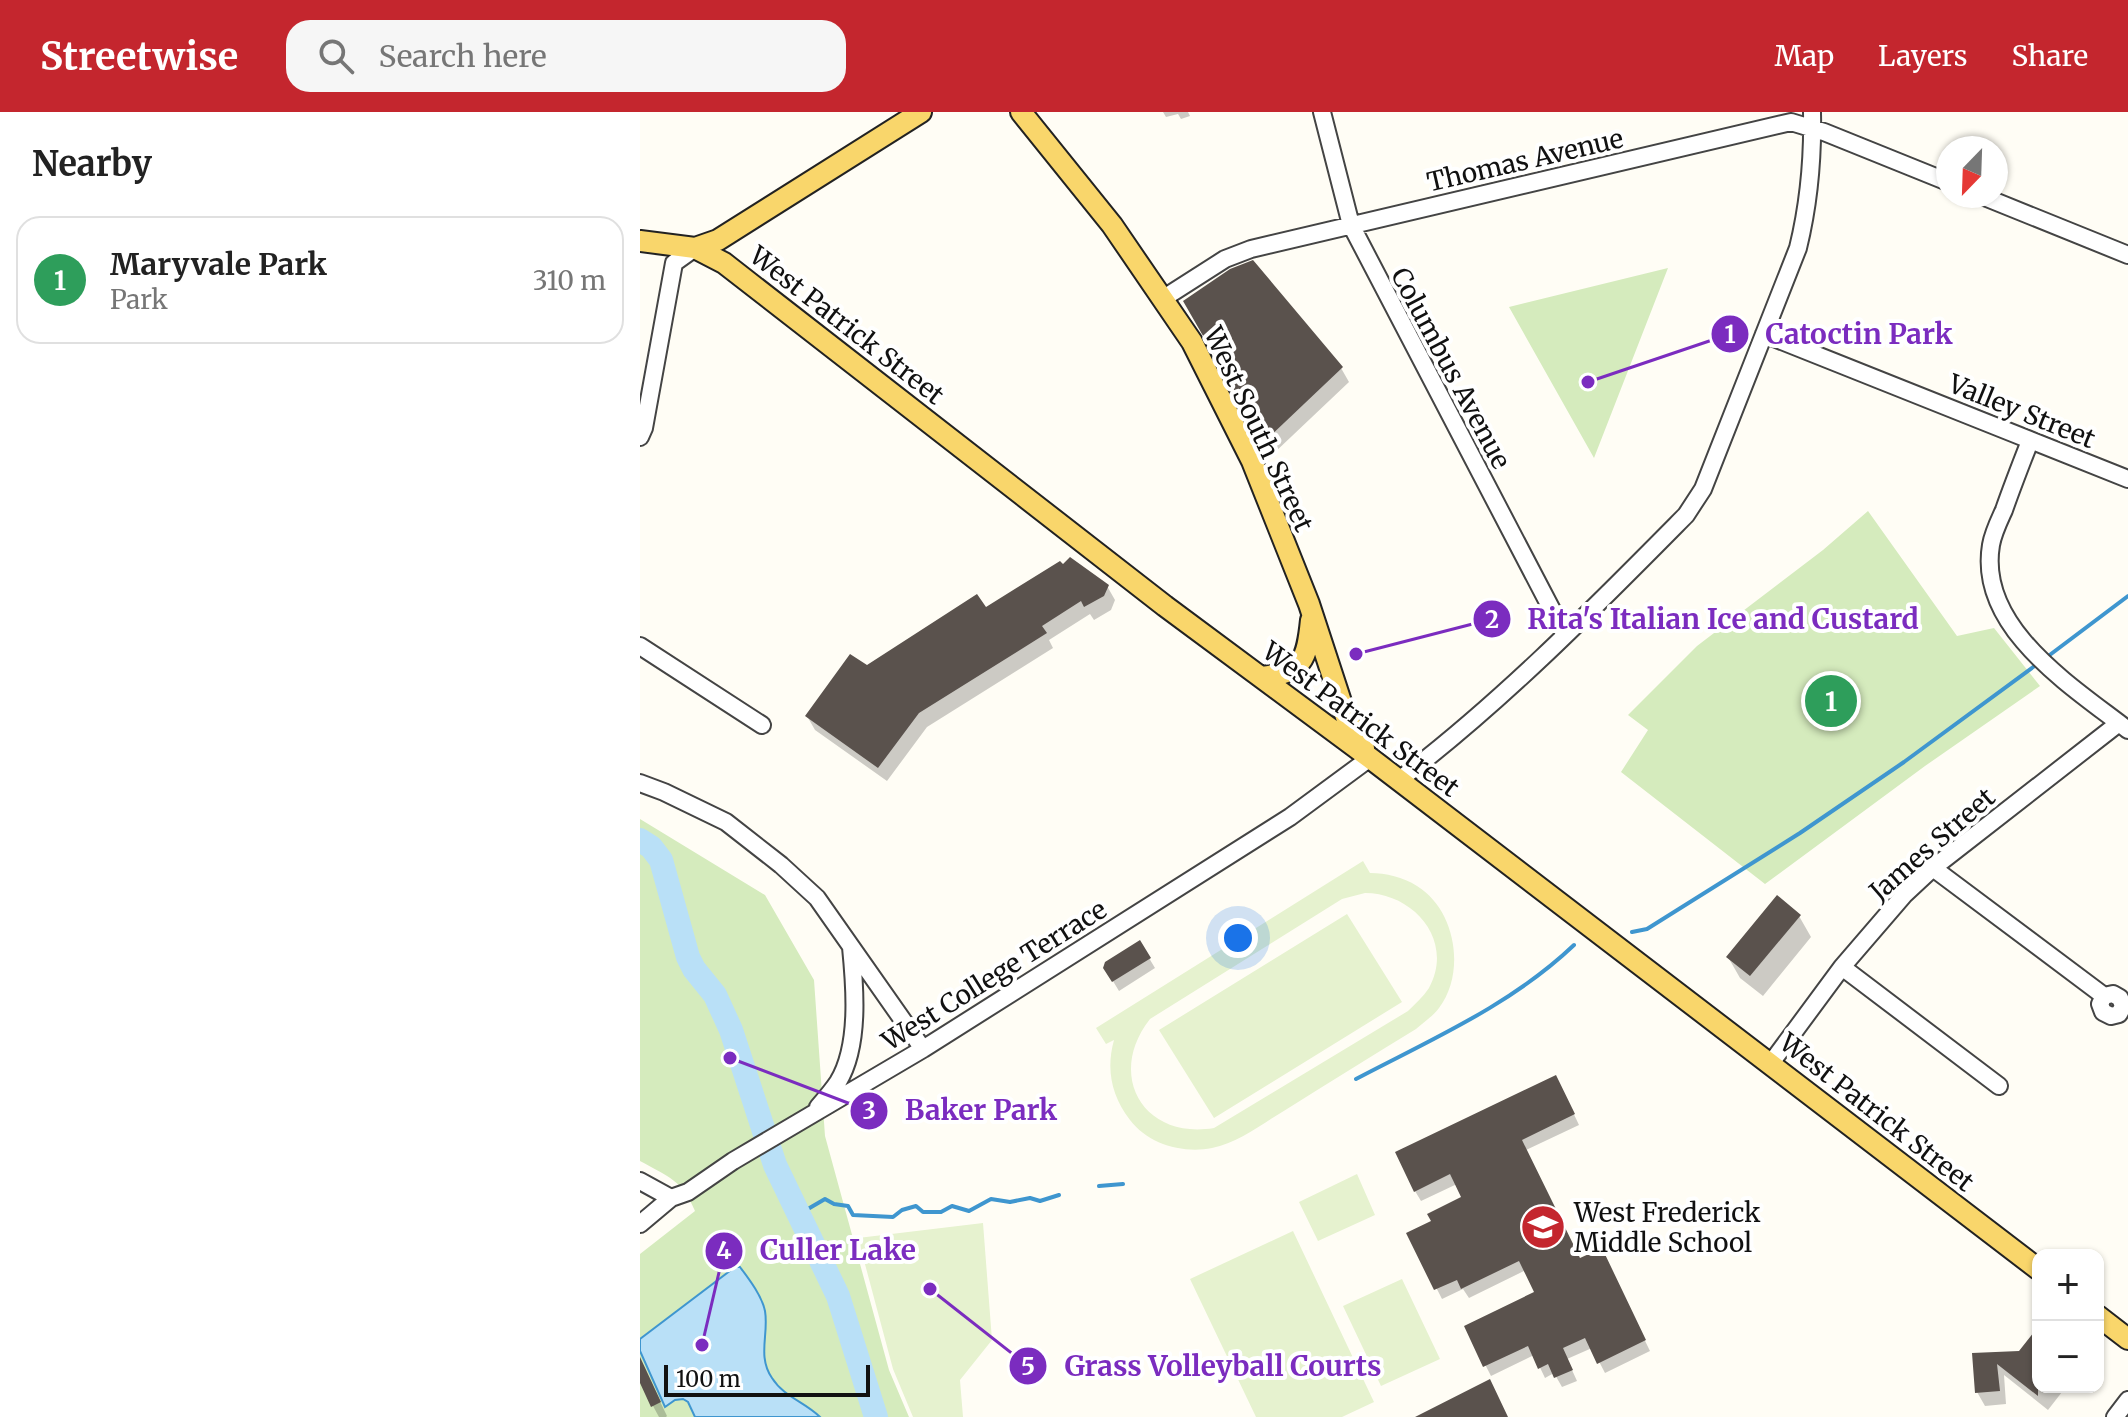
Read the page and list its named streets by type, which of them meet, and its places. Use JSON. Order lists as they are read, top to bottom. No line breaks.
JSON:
{"streets":{"main road":["West Patrick Street","West South Street"],"street":["Thomas Avenue","Columbus Avenue","Valley Street","James Street","West College Terrace"]},"crossings":[["Thomas Avenue","Columbus Avenue"],["Thomas Avenue","West South Street"],["West Patrick Street","West South Street"],["West Patrick Street","James Street"],["West Patrick Street","West College Terrace"],["West South Street","West College Terrace"]],"places":{"other":["Catoctin Park","Rita's Italian Ice and Custard","Baker Park","Grass Volleyball Courts","Culler Lake"],"school or university":["West Frederick Middle School"]},"scale_bar":"100 m","north":"bottom left","page":{"header":"Streetwise","search":"Search here","nav":["Map","Layers","Share"],"heading":"Nearby","list":[{"mark":"1","name":"Maryvale Park","note":"Park","value":"310 m"}],"pins":"1","map_buttons":["+","−"],"scale":"100 m"}}
